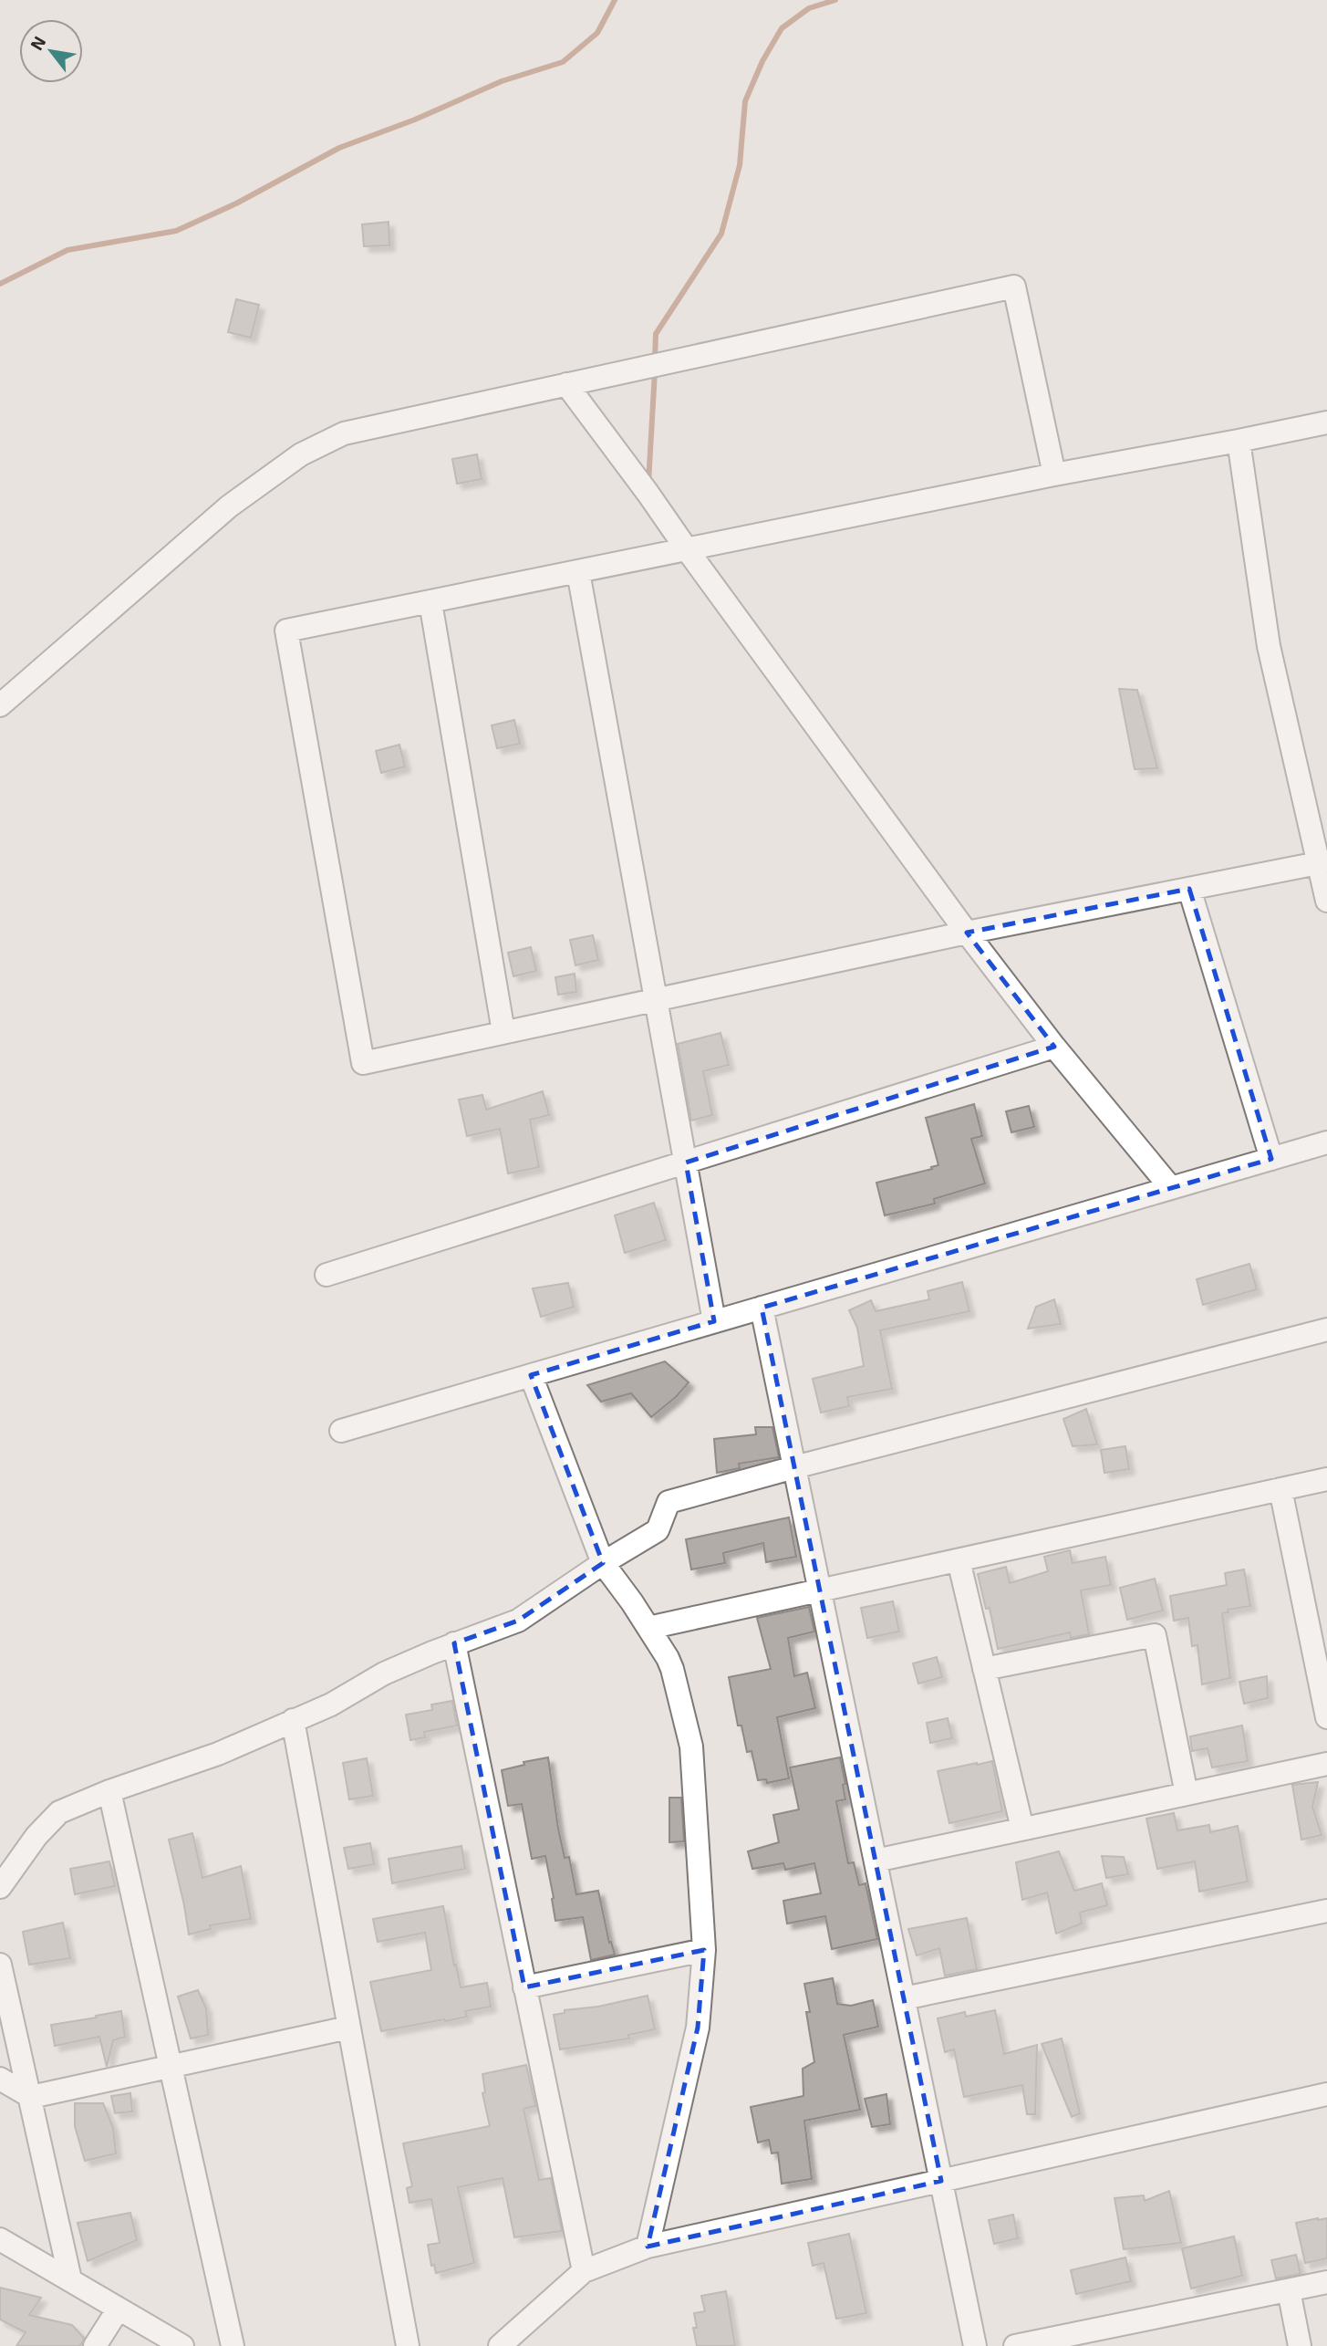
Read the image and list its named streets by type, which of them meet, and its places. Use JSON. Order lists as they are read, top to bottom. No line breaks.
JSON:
{"north":"top left"}
